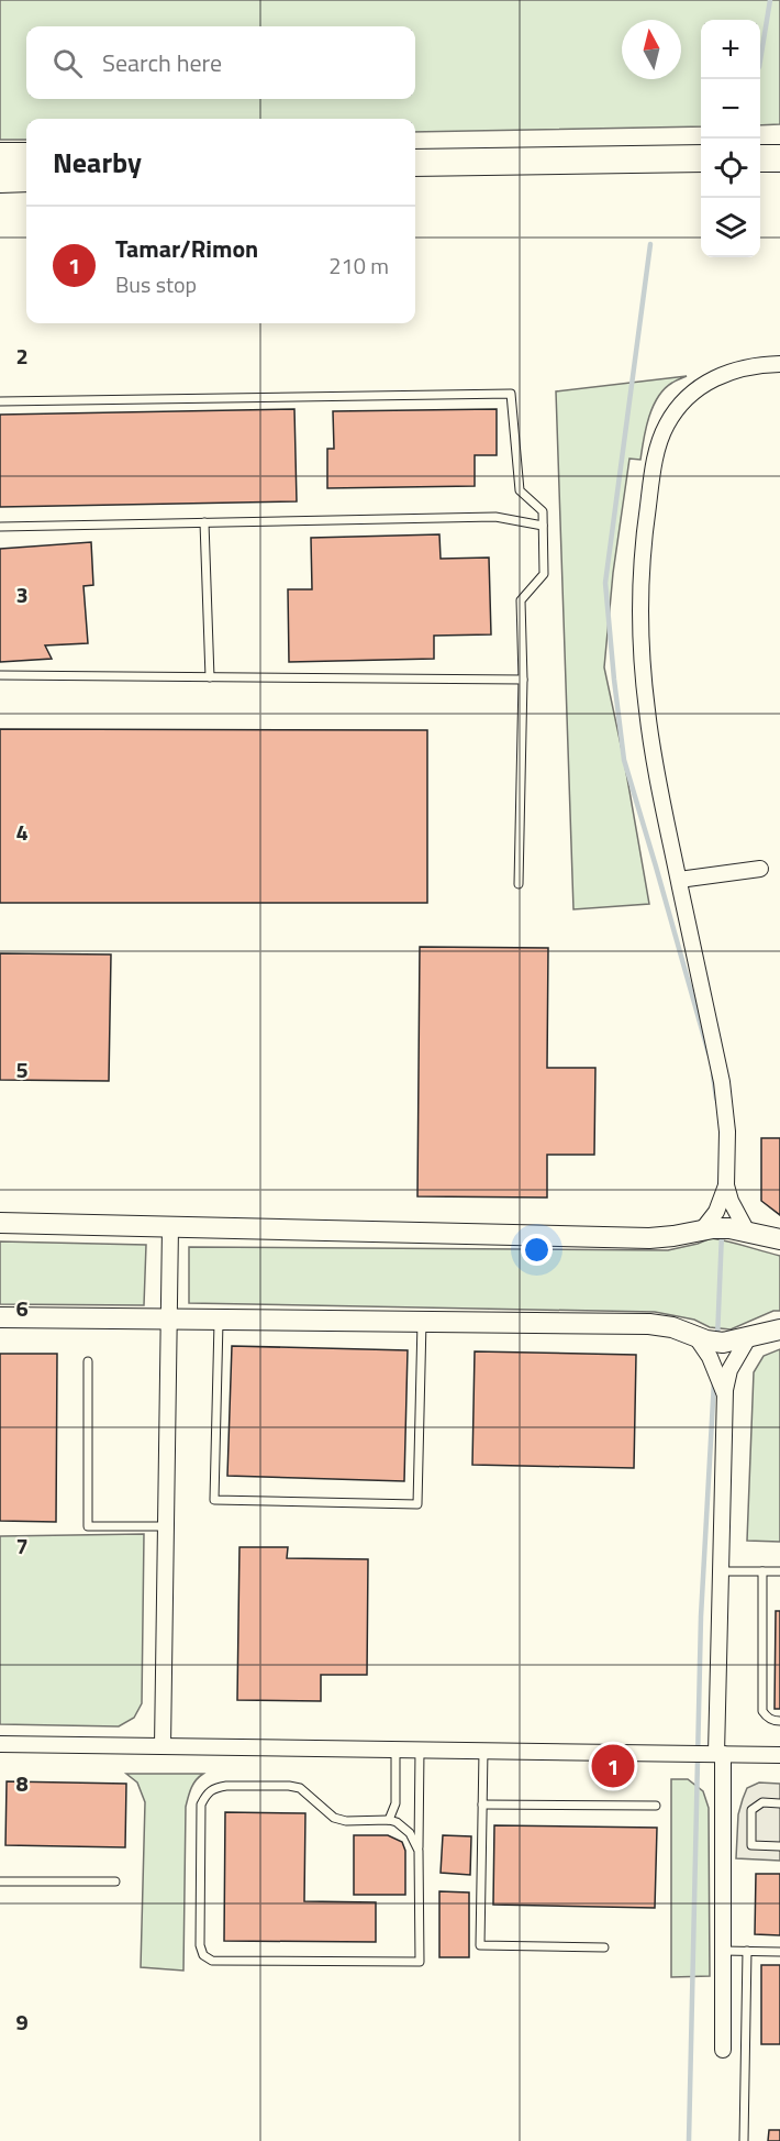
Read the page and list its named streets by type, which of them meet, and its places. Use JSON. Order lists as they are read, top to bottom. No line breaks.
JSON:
{"north":"top","page":{"map_buttons":["+","−"],"search":"Search here","heading":"Nearby","list":[{"mark":"1","name":"Tamar/Rimon","note":"Bus stop","value":"210 m"}],"pins":"1"},"grid":{"rows":["2","3","4","5","6","7","8","9"]}}
